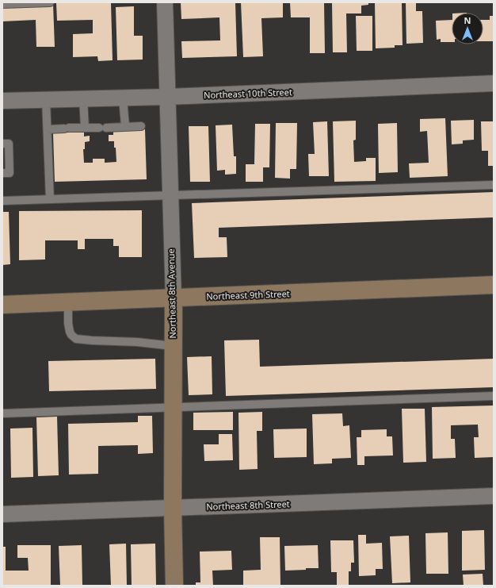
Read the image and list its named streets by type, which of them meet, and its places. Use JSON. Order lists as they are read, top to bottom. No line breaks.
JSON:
{"streets":{"street":["Northeast 10th Street","Northeast 8th Avenue","Northeast 9th Street","Northeast 8th Street"]},"crossings":[["Northeast 10th Street","Northeast 8th Avenue"],["Northeast 8th Avenue","Northeast 9th Street"],["Northeast 8th Avenue","Northeast 8th Street"]],"north":"top"}
